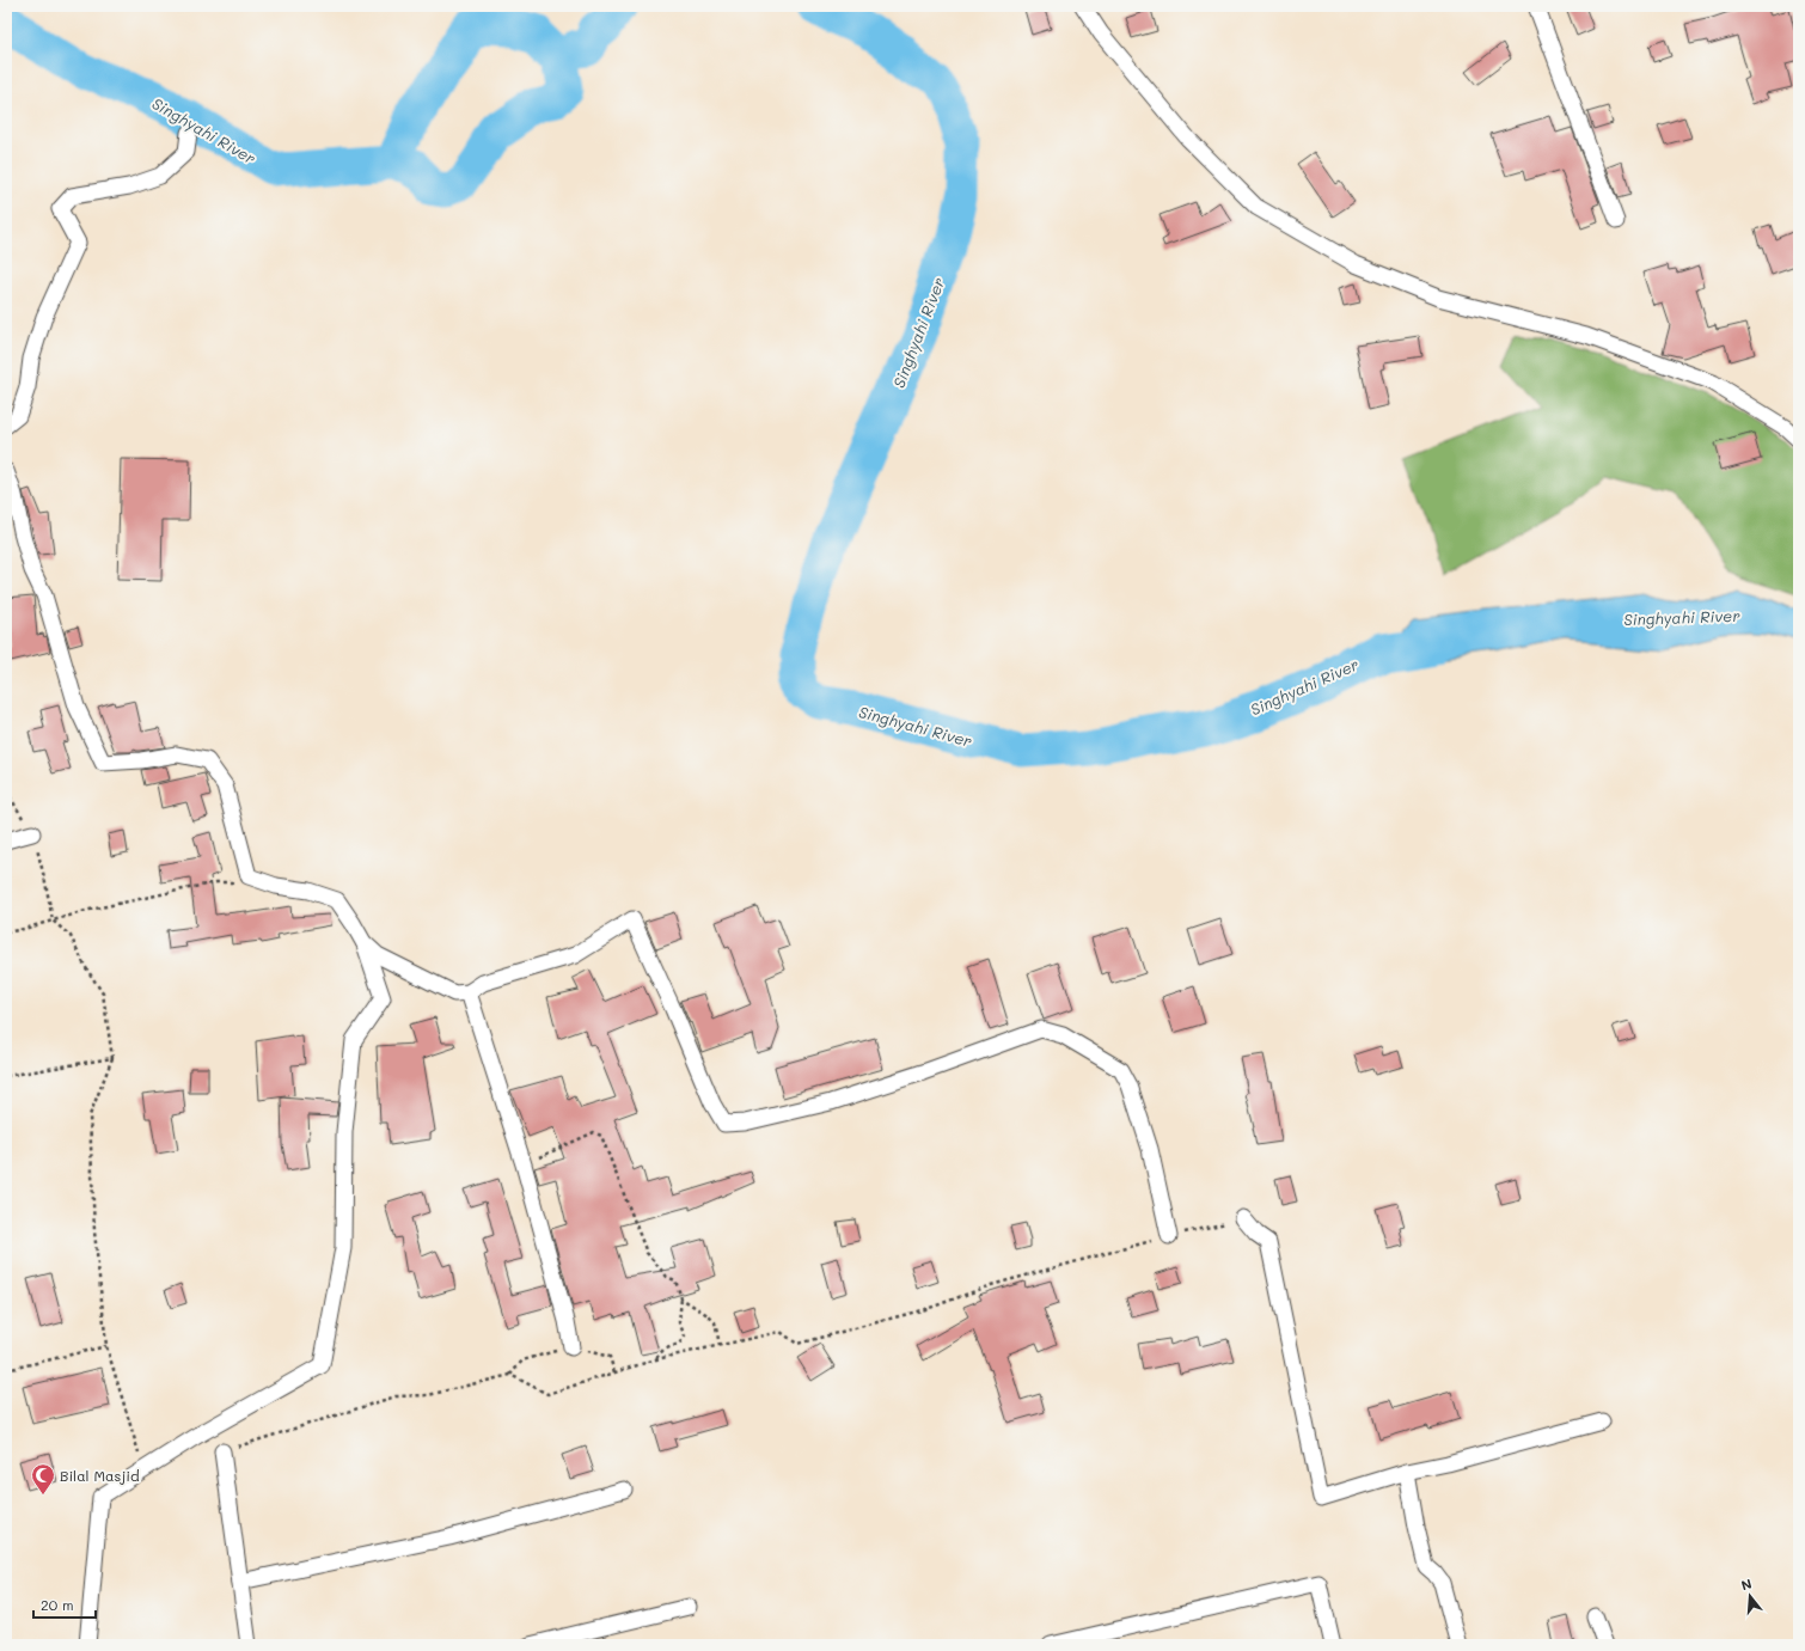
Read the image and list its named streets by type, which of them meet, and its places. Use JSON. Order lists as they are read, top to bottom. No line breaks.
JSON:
{"water":["Singhyahi River"],"places":{"mosque":["Bilal Masjid"]},"scale_bar":"20 m","north":"top"}
